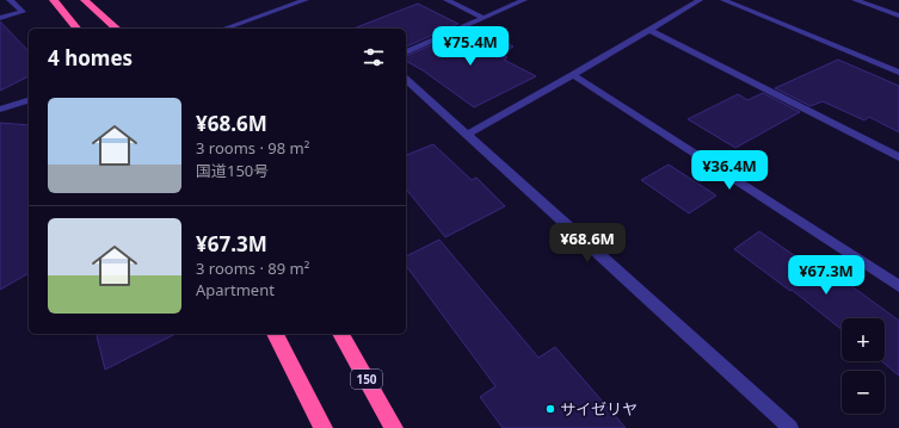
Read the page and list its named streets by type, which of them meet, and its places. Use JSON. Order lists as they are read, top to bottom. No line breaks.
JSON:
{"streets":{"highway":["150"]},"places":["サイゼリヤ"],"page":{"price":["¥75.4M","¥36.4M","¥68.6M","¥67.3M"],"heading":"4 homes","list":[{"name":"¥68.6M","note":"3 rooms · 98 m² · 国道150号"},{"name":"¥67.3M","note":"3 rooms · 89 m² · Apartment"}],"map_buttons":["+","−"]}}
